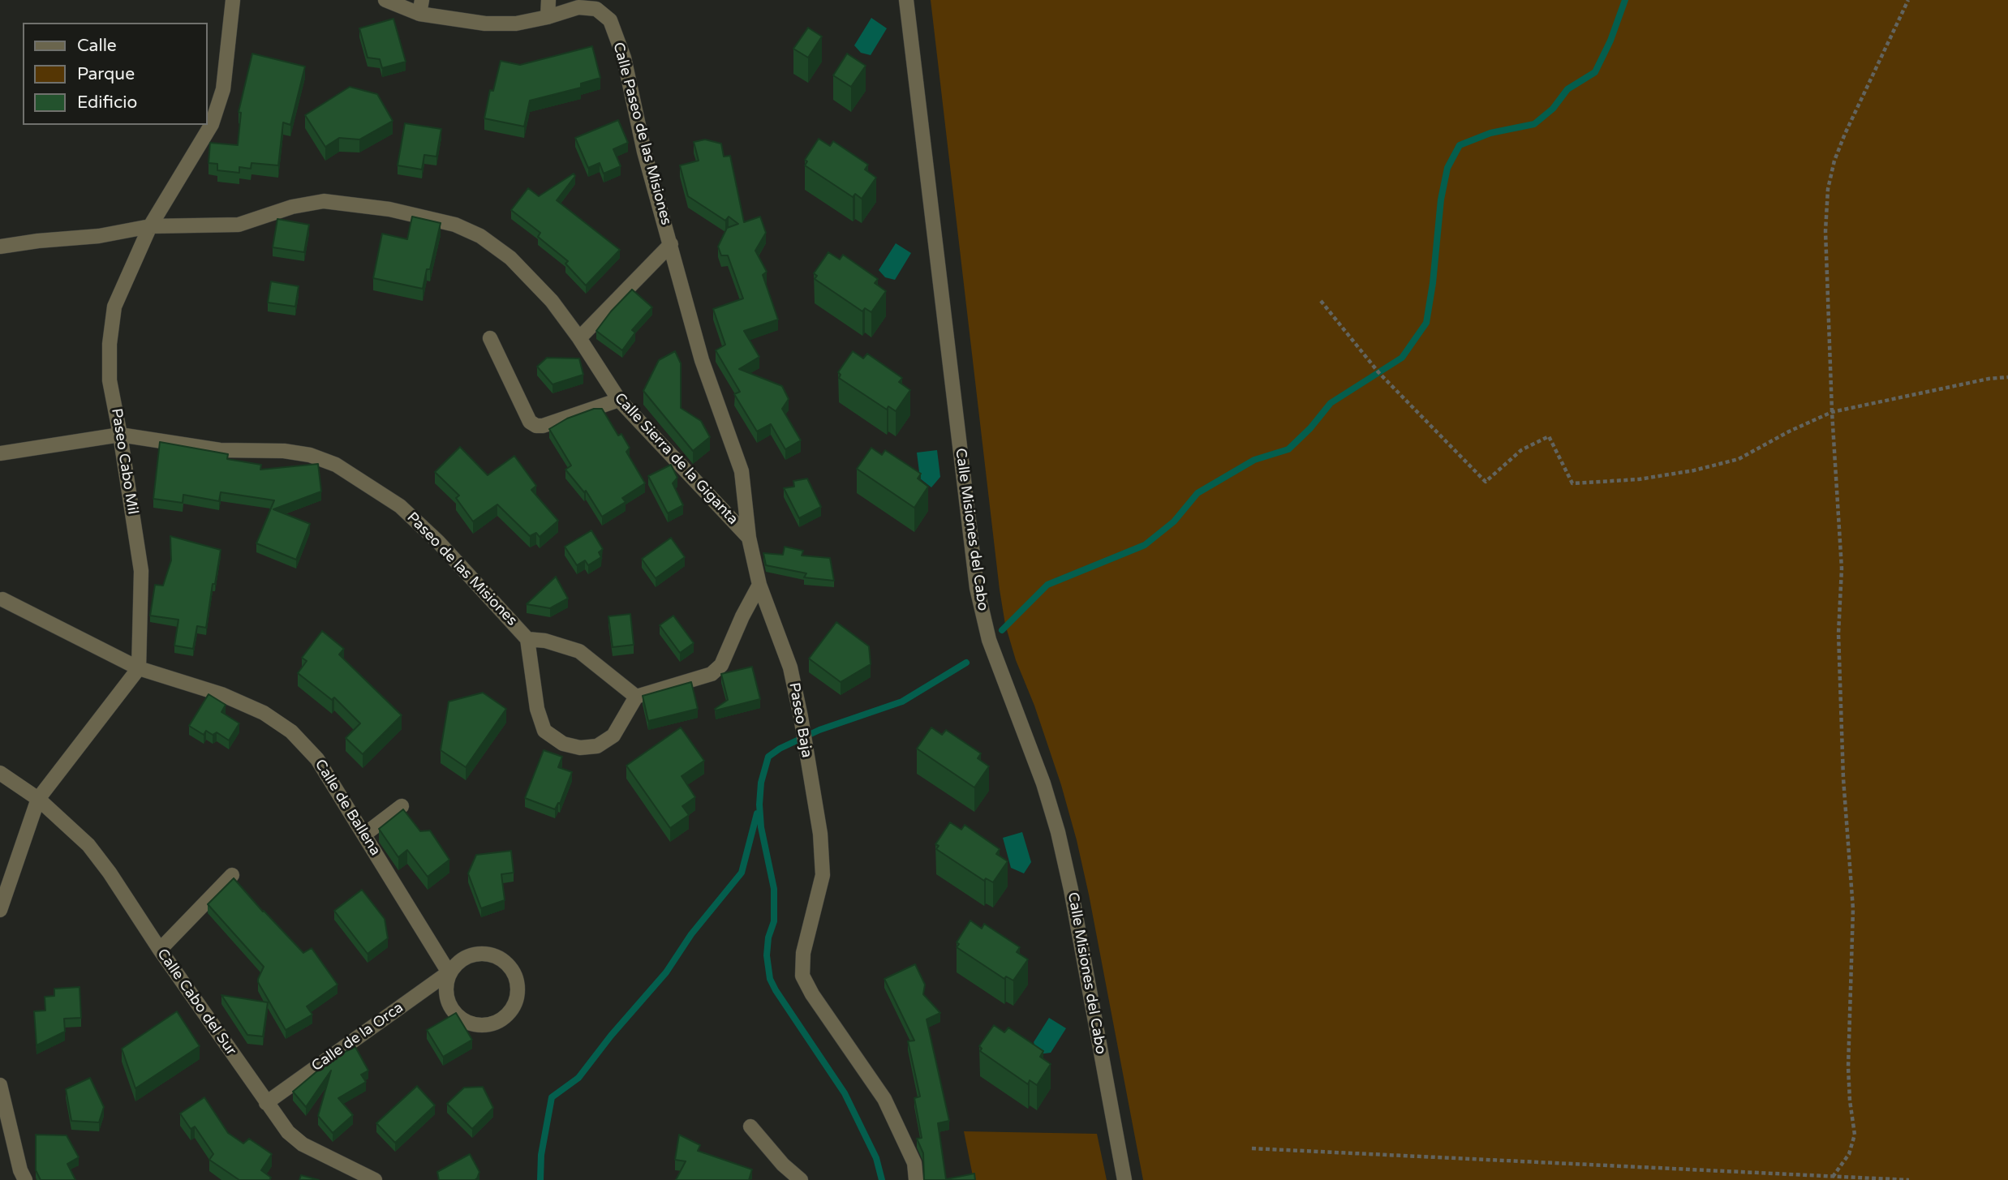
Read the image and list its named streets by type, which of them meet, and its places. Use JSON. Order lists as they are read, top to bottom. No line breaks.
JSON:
{"streets":{"street":["Calle Paseo de las Misiones","Calle Sierra de la Giganta","Paseo Cabo Mil","Calle Misiones del Cabo","Paseo de las Misiones","Paseo Baja","Calle de Ballena","Calle Cabo del Sur","Calle de la Orca"]},"crossings":[["Calle Paseo de las Misiones","Paseo Baja"],["Calle Sierra de la Giganta","Paseo Cabo Mil"],["Calle Sierra de la Giganta","Paseo Baja"],["Paseo Cabo Mil","Paseo de las Misiones"],["Paseo Cabo Mil","Calle de Ballena"],["Calle de Ballena","Calle de la Orca"],["Calle Cabo del Sur","Calle de la Orca"]],"legend":["Calle","Parque","Edificio"]}
